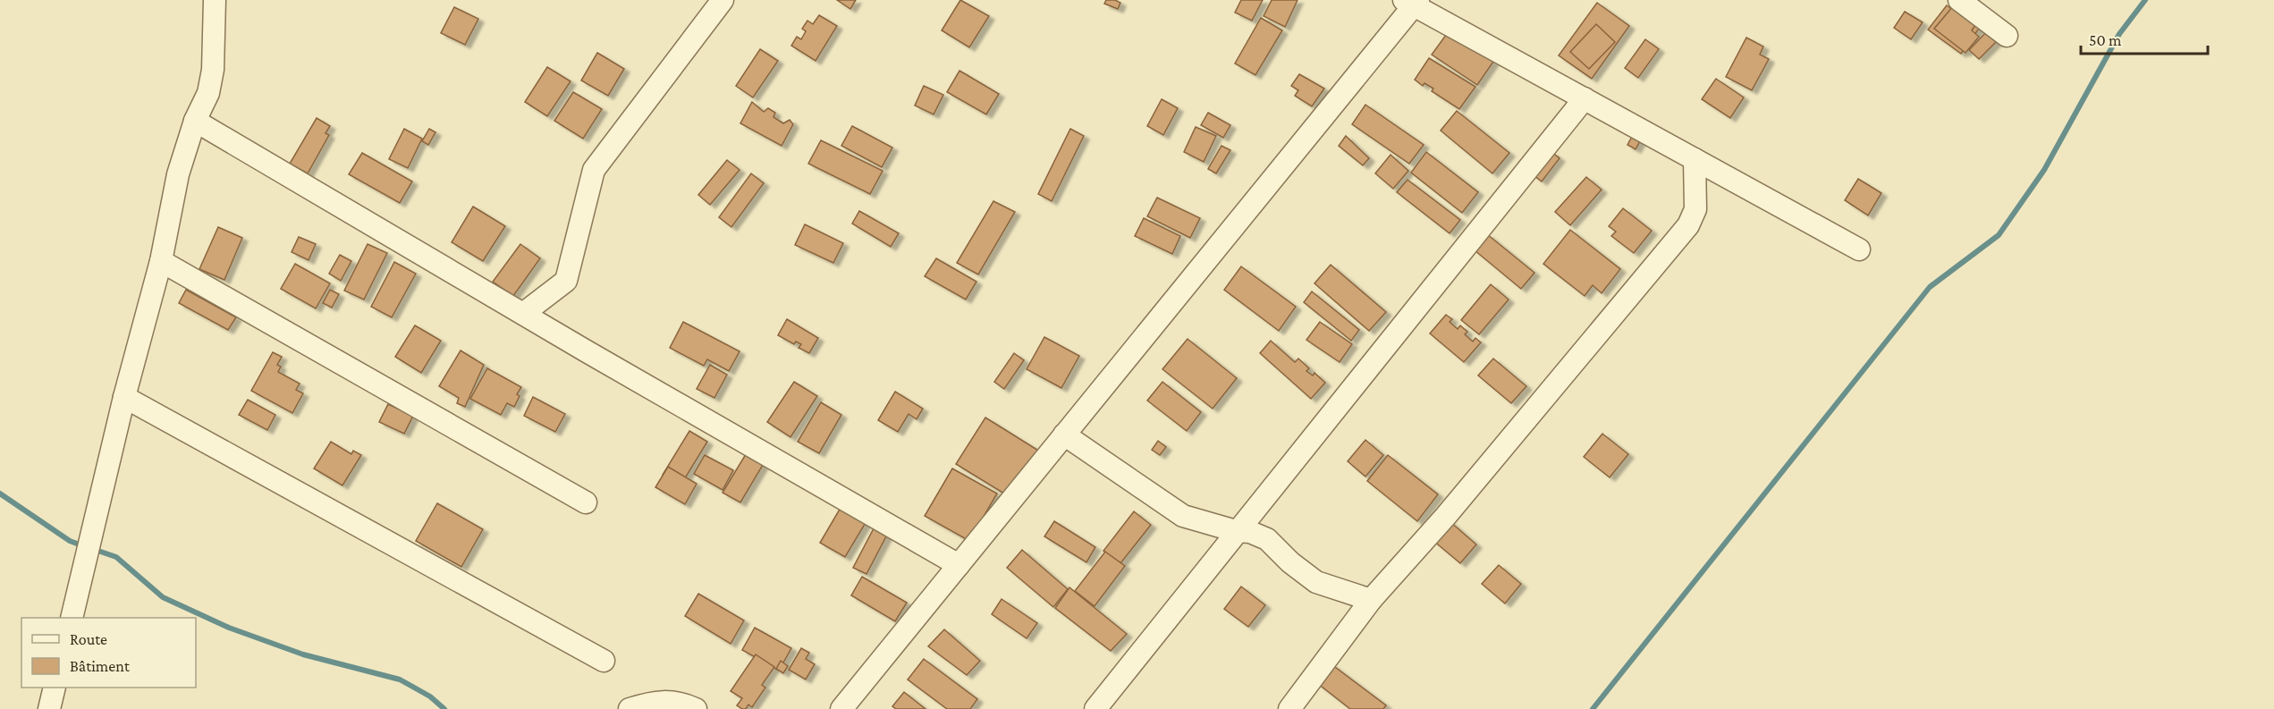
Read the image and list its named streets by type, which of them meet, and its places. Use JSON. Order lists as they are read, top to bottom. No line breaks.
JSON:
{"legend":["Route","Bâtiment"],"scale_bar":"50 m"}
